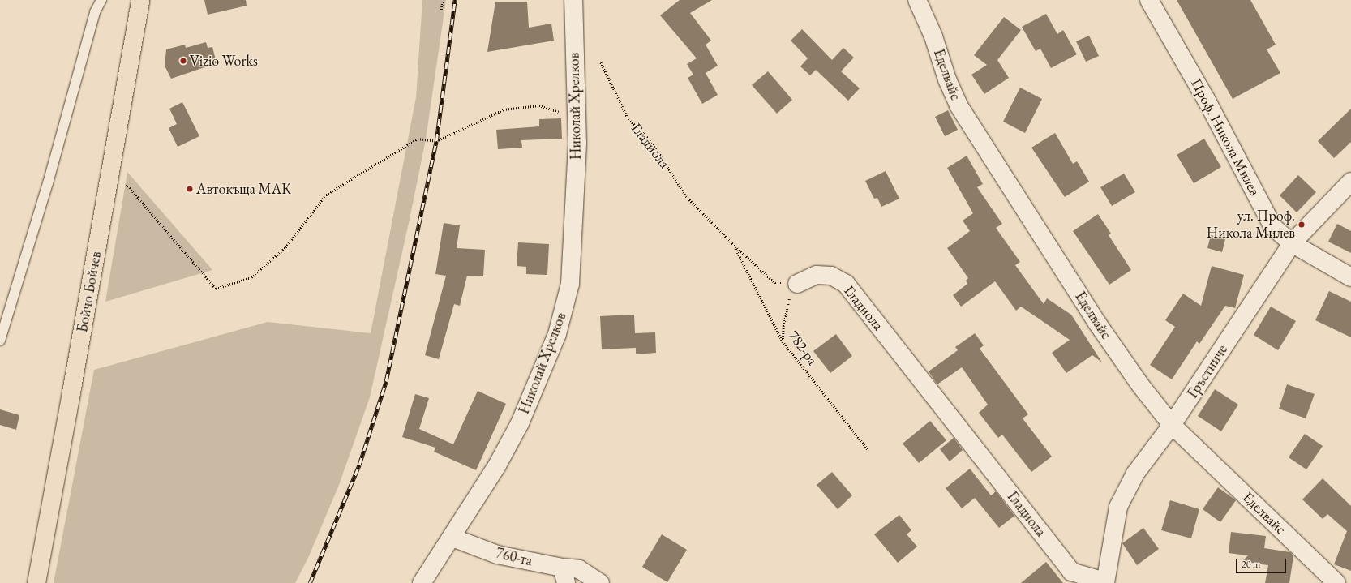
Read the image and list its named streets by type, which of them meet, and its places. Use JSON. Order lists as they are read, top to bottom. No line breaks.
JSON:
{"streets":{"highway":["Бойчо Бойчев"],"street":["Еделвайс","Николай Хрелков","Проф. Никола Милев","Гладиола","Гръстниче","760-та"],"path":["782-ра"]},"crossings":[["Еделвайс","Гръстниче"],["Николай Хрелков","760-та"],["Проф. Никола Милев","Гръстниче"],["Гладиола","782-ра"],["Гладиола","Гръстниче"]],"places":["Vizio Works","Автокъща МАК","ул. Проф. Никола Милев"],"scale_bar":"20 m"}
